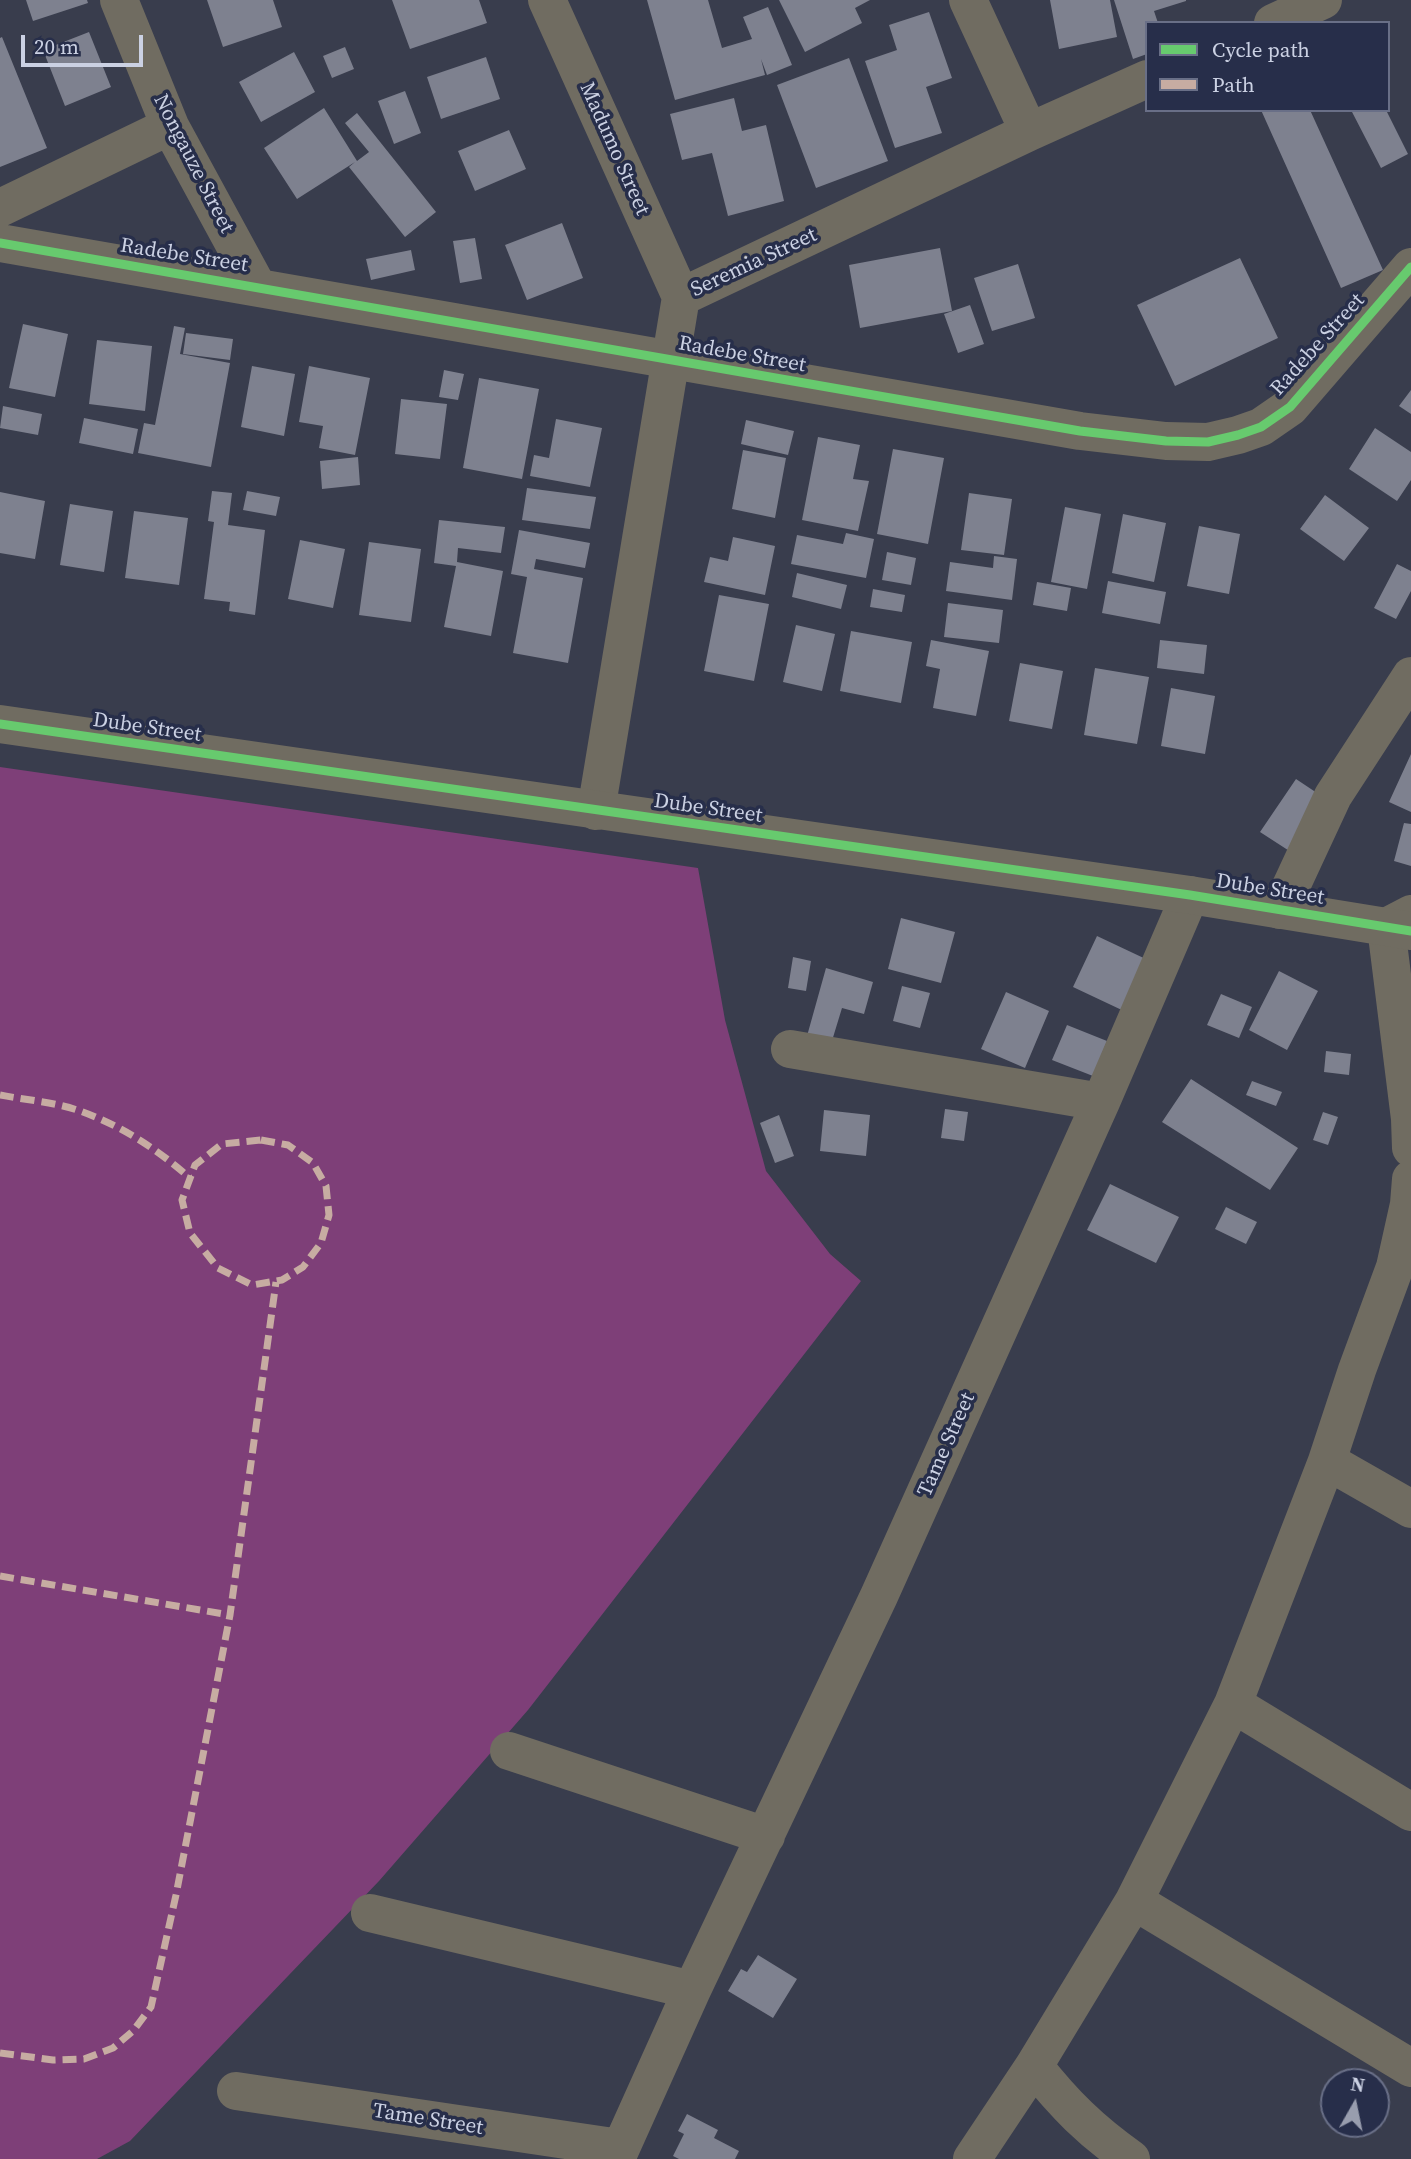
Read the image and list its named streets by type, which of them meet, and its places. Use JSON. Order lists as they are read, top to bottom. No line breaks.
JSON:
{"streets":{"street":["Madumo Street","Nongauze Street","Radebe Street","Seremia Street","Dube Street","Tame Street"]},"crossings":[["Madumo Street","Seremia Street"],["Nongauze Street","Radebe Street"],["Radebe Street","Seremia Street"],["Seremia Street","Dube Street"],["Dube Street","Tame Street"]],"legend":["Cycle path","Path"],"scale_bar":"20 m","north":"top"}
